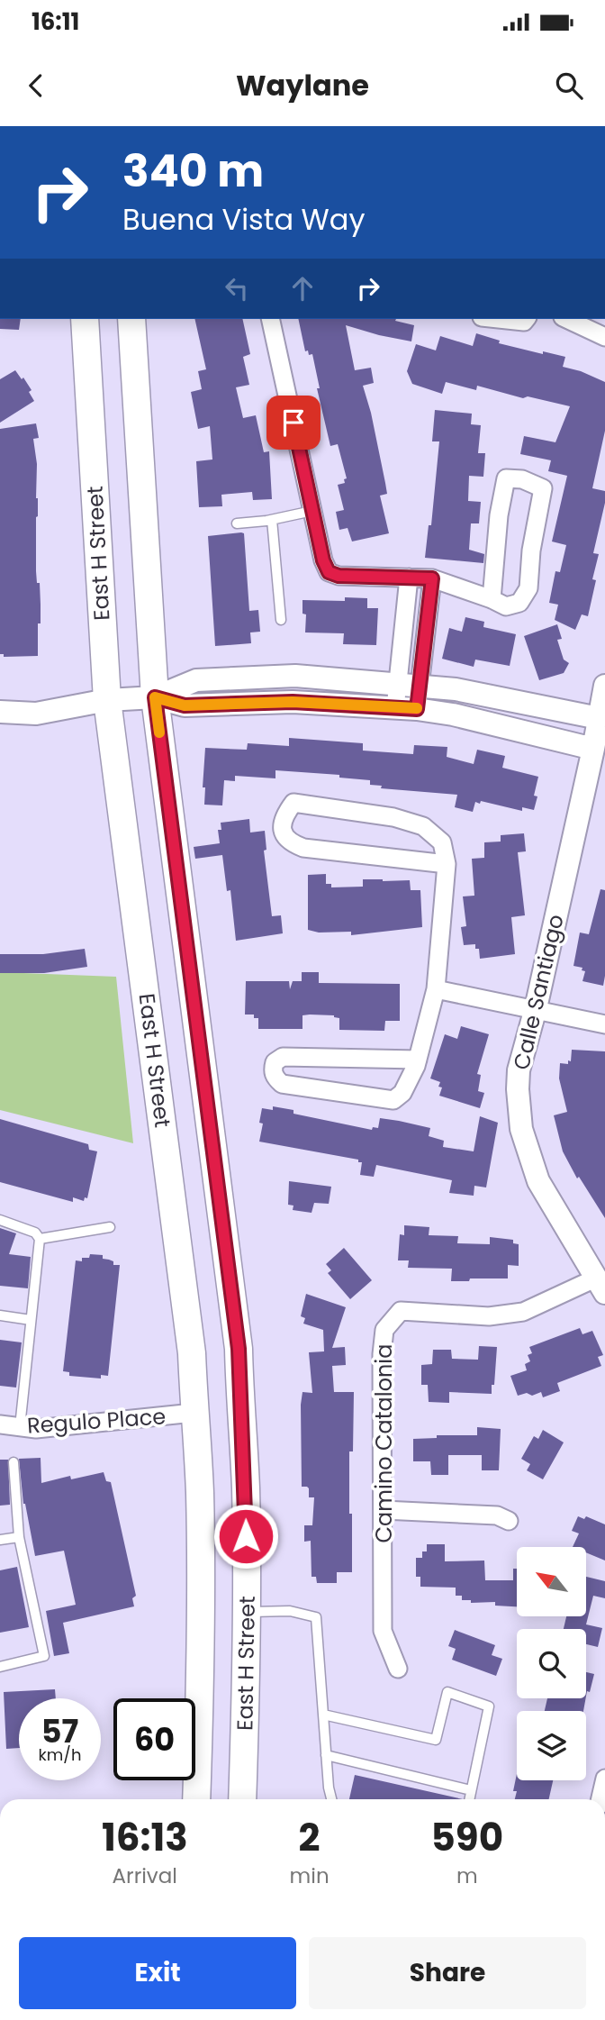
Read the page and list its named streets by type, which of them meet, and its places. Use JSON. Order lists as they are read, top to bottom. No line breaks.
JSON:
{"streets":{"main road":["East H Street"],"street":["Calle Santiago","Regulo Place","Camino Catalonia"]},"crossings":[["East H Street","Regulo Place"],["Calle Santiago","Camino Catalonia"]],"north":"top left","page":{"status":"16:11","header":"Waylane","turn":["340 m","Buena Vista Way"],"speed":"57 km/h","limit":"60","eta":["16:13","Arrival","2","min","590","m"],"buttons":["Exit","Share"]}}
